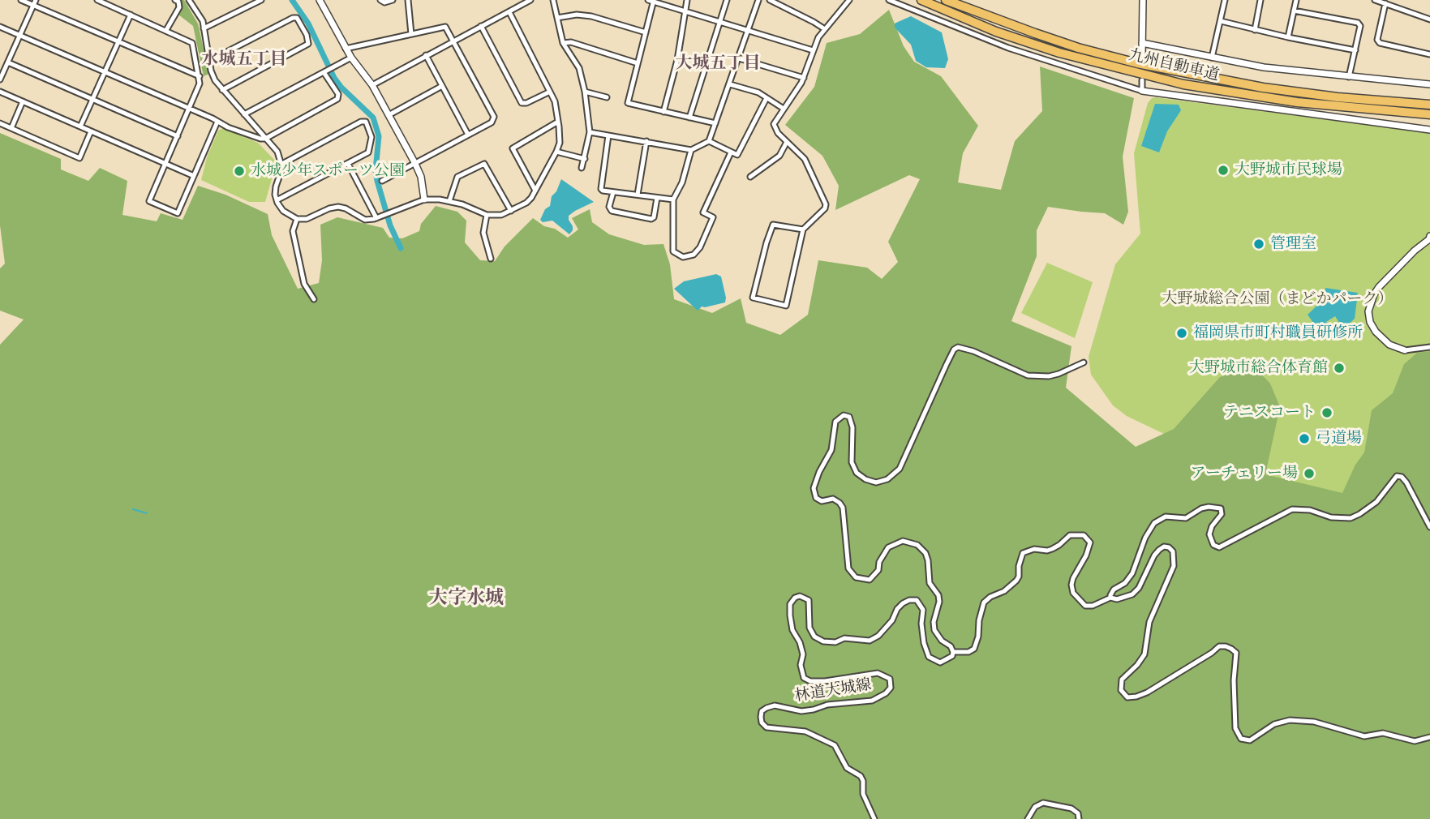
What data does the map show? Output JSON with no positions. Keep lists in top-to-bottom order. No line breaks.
{"streets":{"highway":["九州自動車道"],"street":["林道大城線"]},"districts":["水城五丁目","大城五丁目","大字水城"],"parks":["大野城総合公園（まどかパーク）"],"places":["大野城市民球場","水城少年スポーツ公園","管理室","福岡県市町村職員研修所","大野城市総合体育館","テニスコート","弓道場","アーチェリー場"]}
